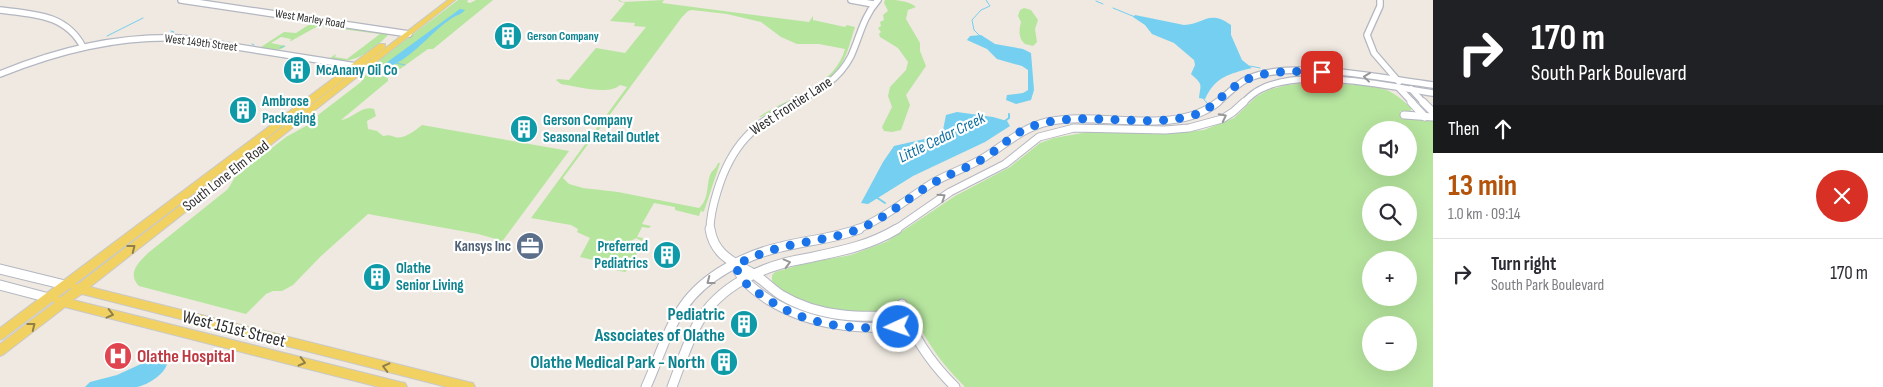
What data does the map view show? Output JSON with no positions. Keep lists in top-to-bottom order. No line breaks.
{"streets":{"main road":["South Lone Elm Road","West 151st Street"],"street":["West Marley Road","West 149th Street","West Frontier Lane"]},"crossings":[["West Marley Road","South Lone Elm Road"],["West 149th Street","South Lone Elm Road"],["South Lone Elm Road","West 151st Street"]],"water":["Little Cedar Creek"],"places":{"building":["Gerson Company","McAnany Oil Co","Ambrose Packaging","Gerson Company Seasonal Retail Outlet","Preferred Pediatrics","Olathe Senior Living","Pediatric Associates of Olathe","Olathe Medical Park - North"],"office":["Kansys Inc"],"hospital":["Olathe Hospital"]},"page":{"turn":["170 m","South Park Boulevard"],"then":"Then","map_buttons":["+","−"],"heading":["13 min","1.0 km · 09:14"],"list":[{"name":"Turn right","note":"South Park Boulevard","value":"170 m"}]}}
